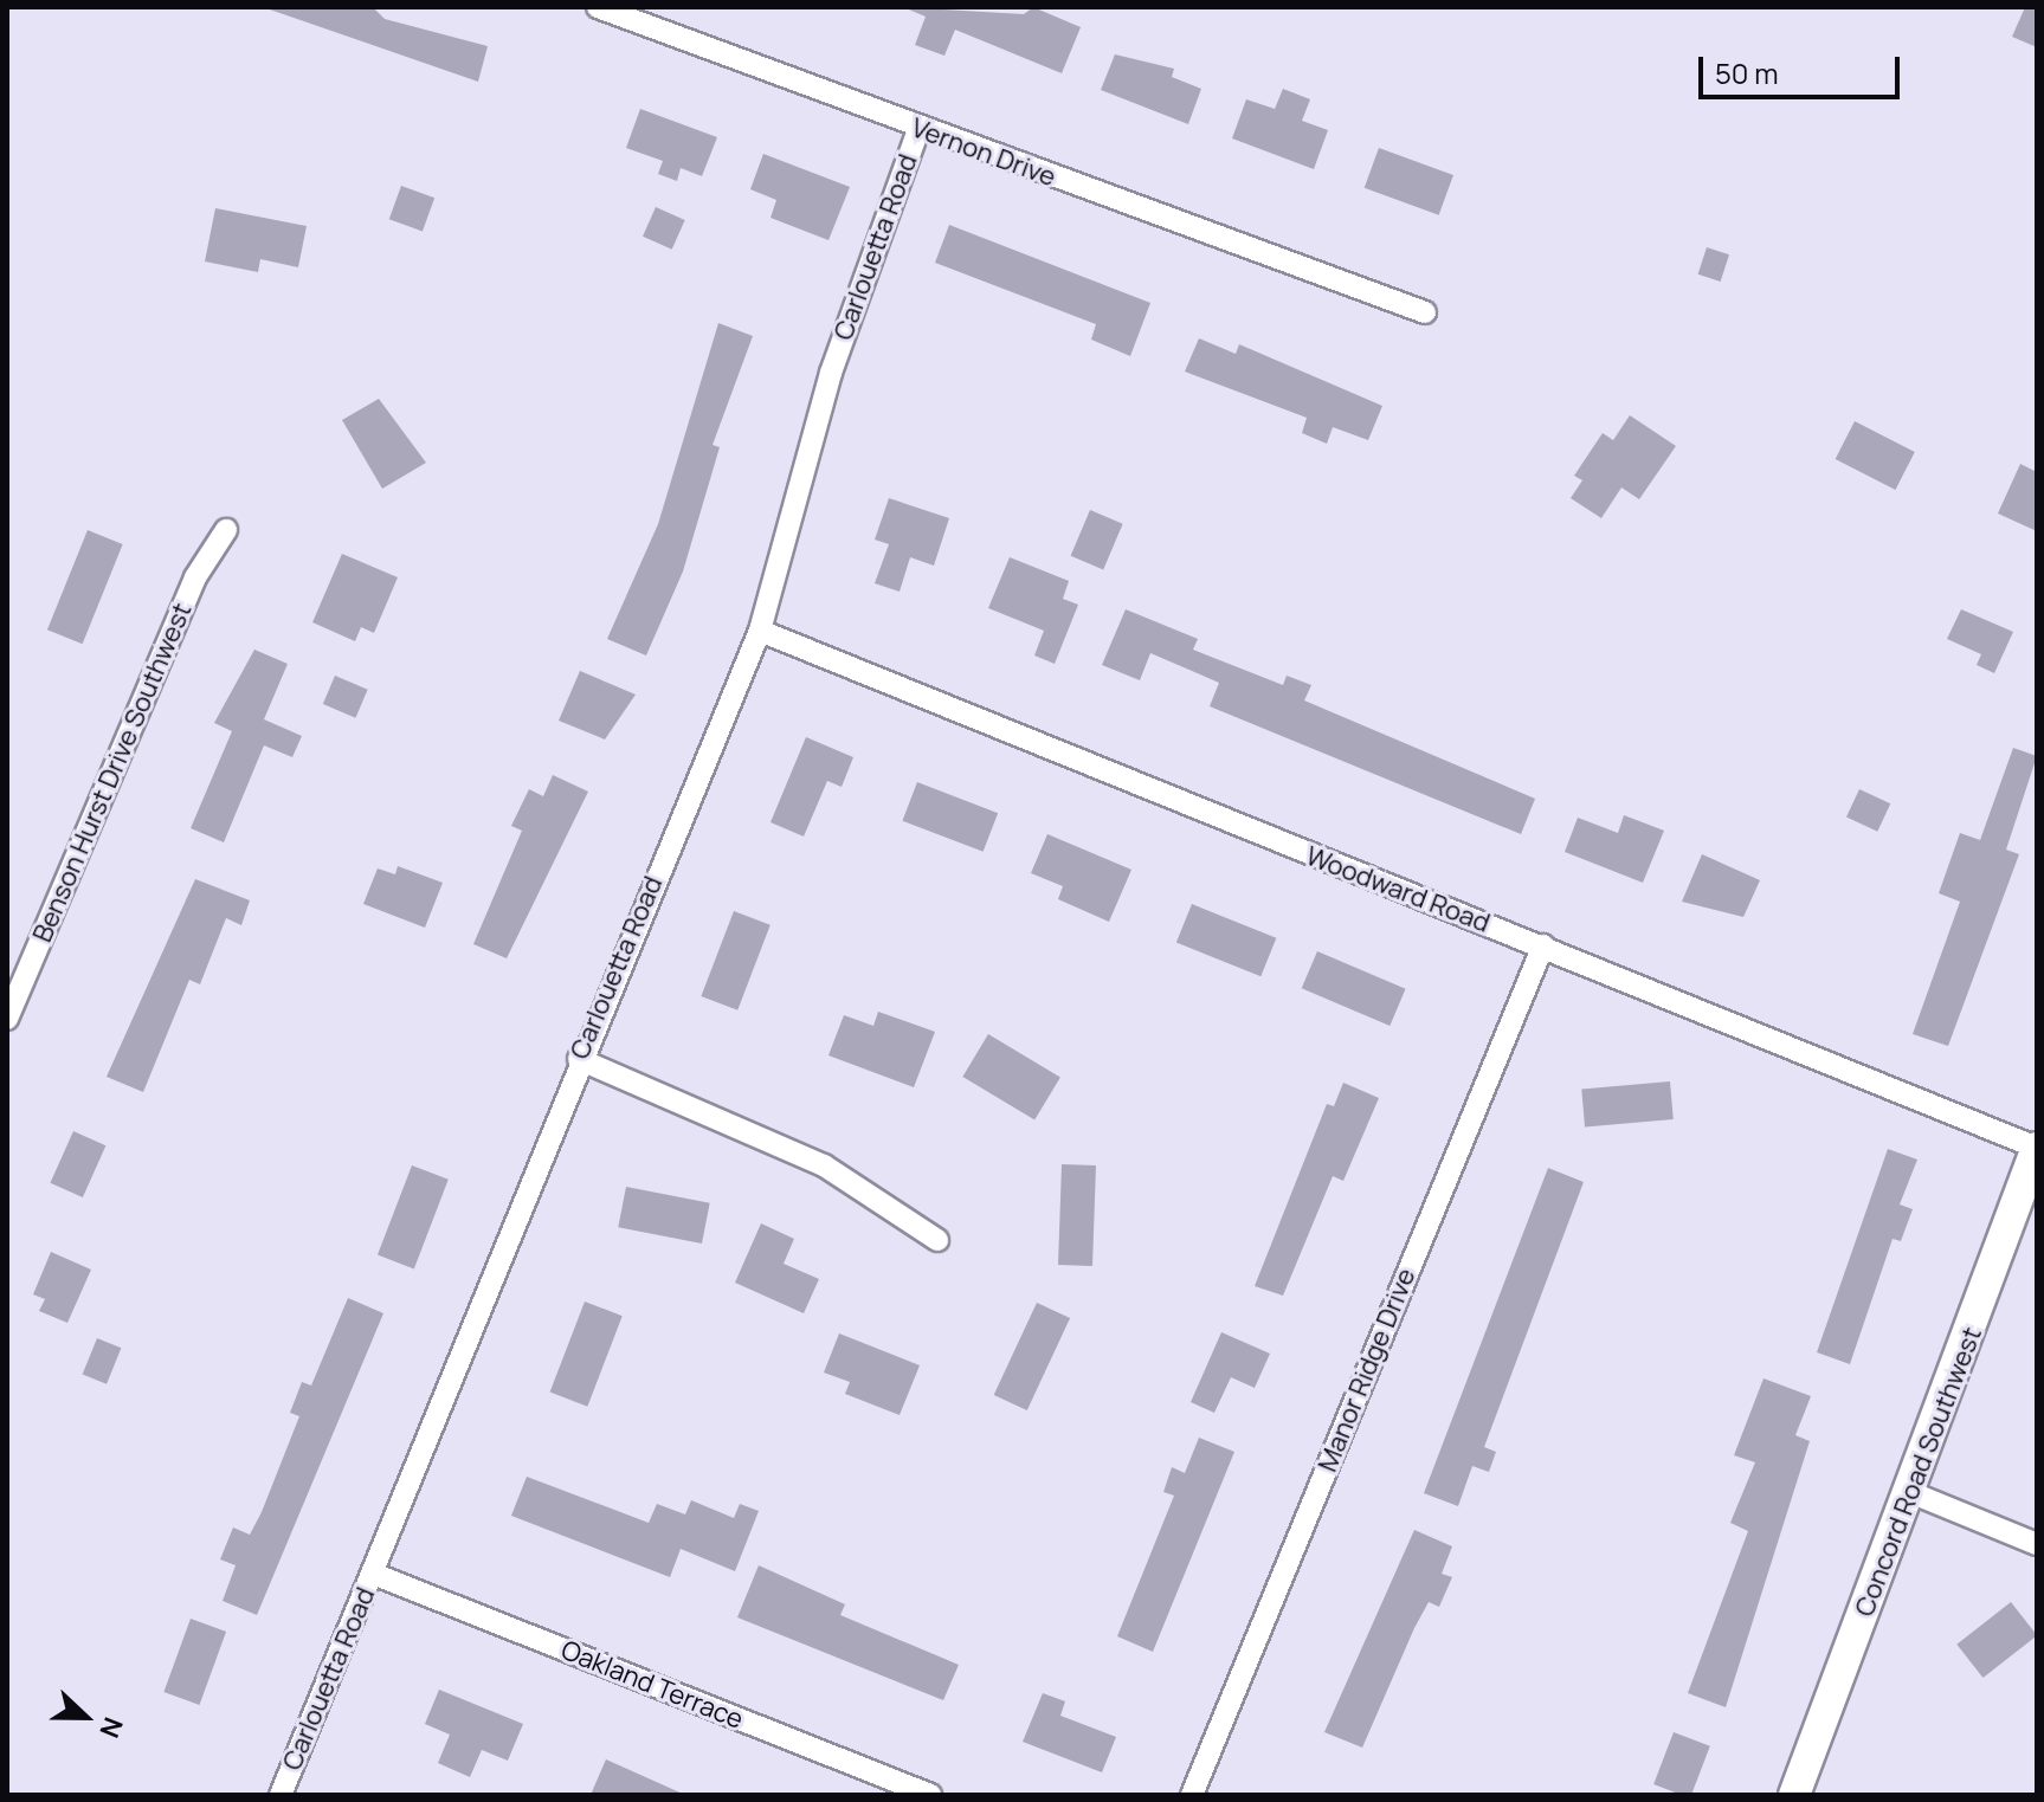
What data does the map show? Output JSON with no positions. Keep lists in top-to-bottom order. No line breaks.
{"streets":{"street":["Vernon Drive","Carlouetta Road","Benson Hurst Drive Southwest","Woodward Road","Manor Ridge Drive","Concord Road Southwest","Oakland Terrace"]},"crossings":[["Vernon Drive","Carlouetta Road"],["Carlouetta Road","Woodward Road"],["Carlouetta Road","Oakland Terrace"],["Woodward Road","Manor Ridge Drive"],["Woodward Road","Concord Road Southwest"]],"scale_bar":"50 m","north":"right"}
